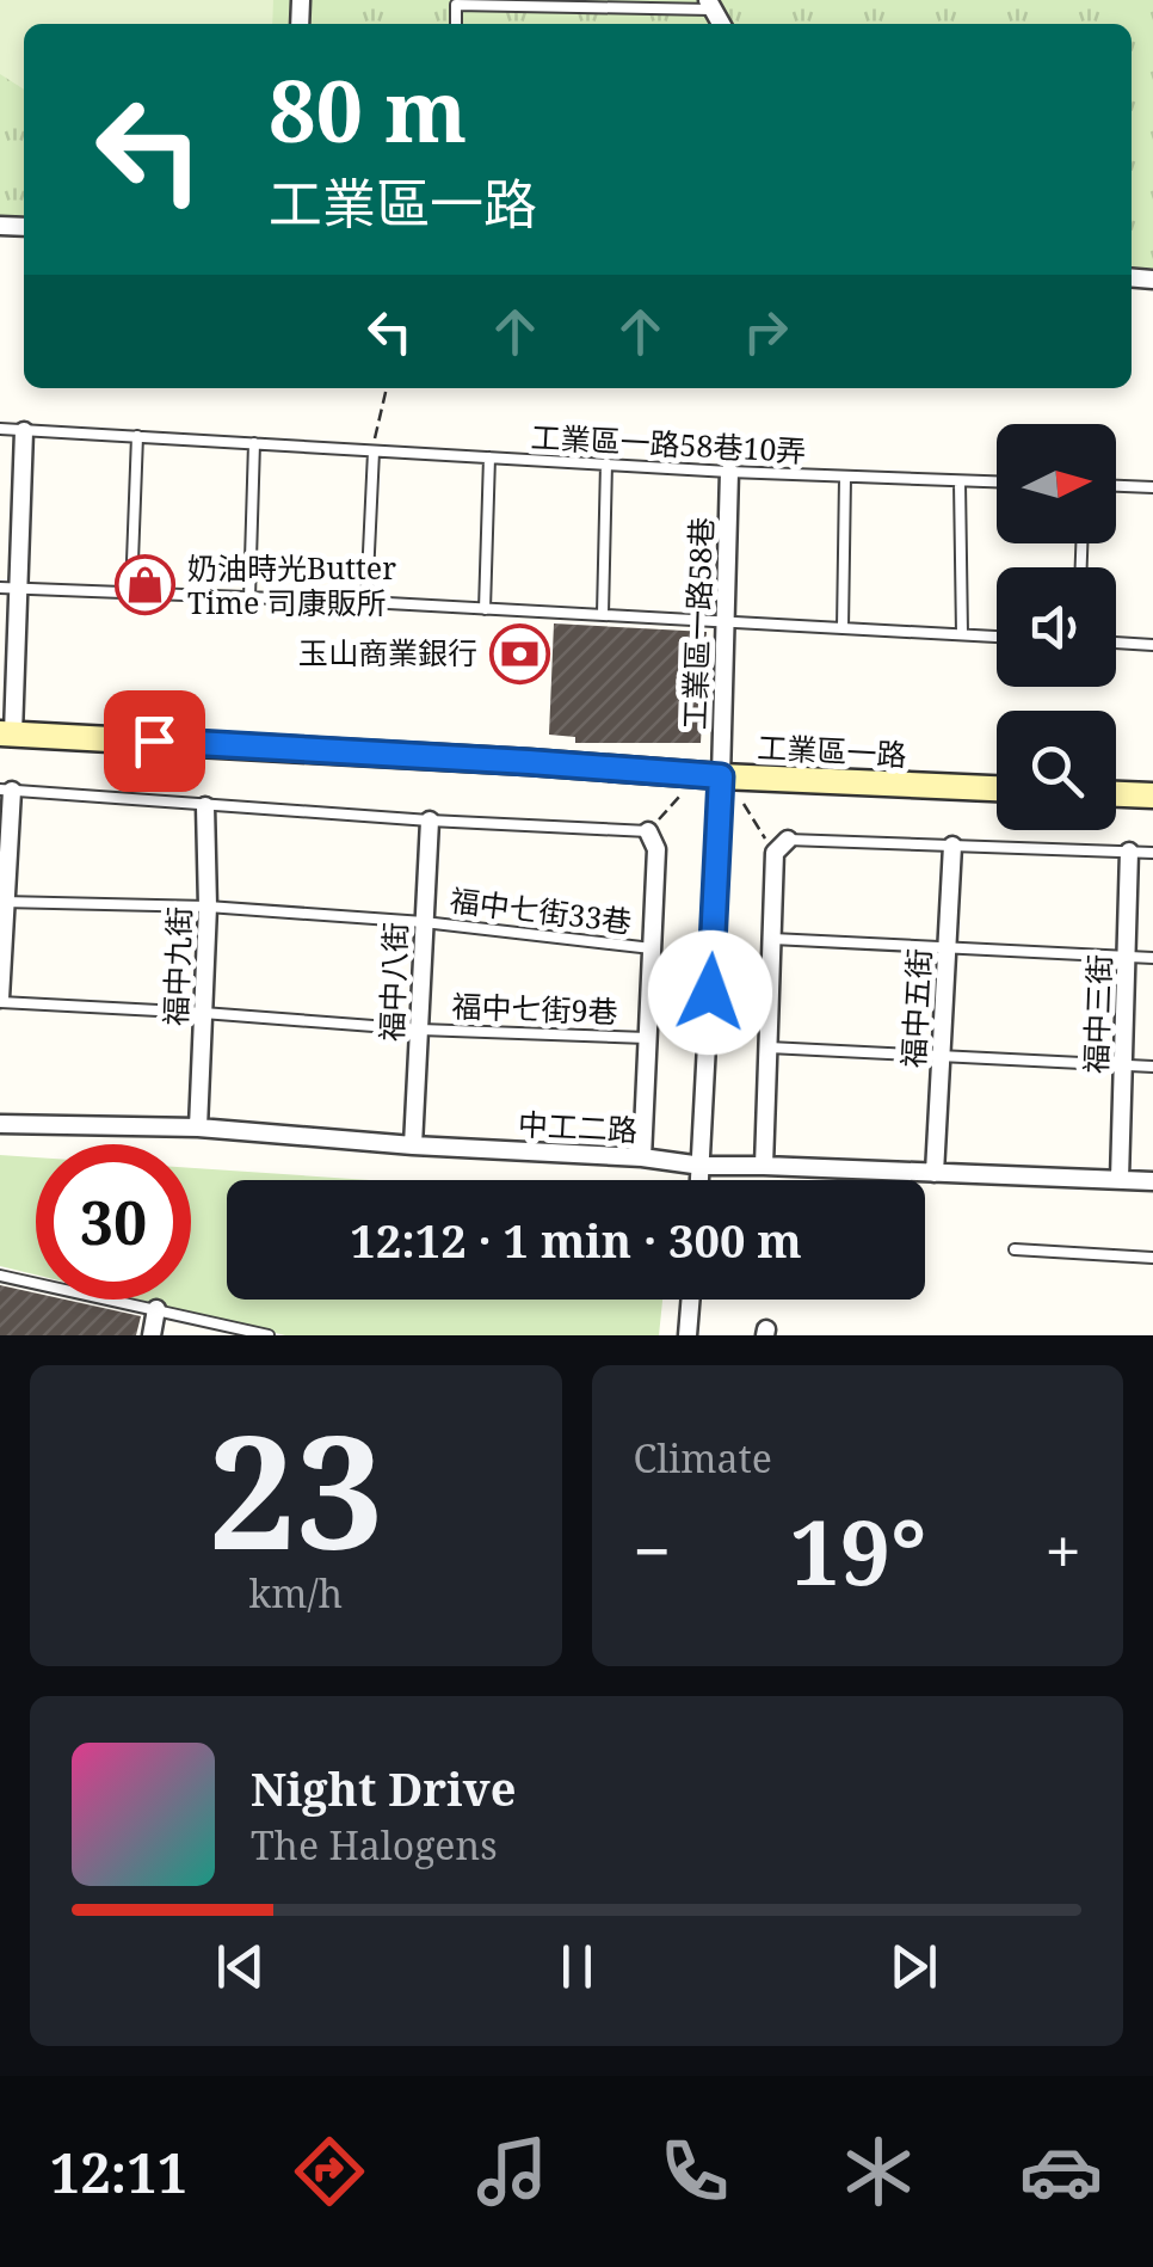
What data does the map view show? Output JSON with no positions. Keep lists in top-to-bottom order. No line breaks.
{"streets":{"street":["工業區一路58巷","工業區一路","福中九街","福中八街","福中五街","福中三街","中工二路"],"lane":["工業區一路58巷10弄","福中七街33巷","福中七街9巷"]},"crossings":[["工業區一路58巷10弄","工業區一路58巷"],["工業區一路58巷","工業區一路"],["工業區一路58巷","中工二路"],["福中七街33巷","福中九街"],["福中七街33巷","福中八街"],["福中九街","福中七街9巷"],["福中九街","中工二路"],["福中八街","福中七街9巷"],["福中八街","中工二路"],["福中五街","中工二路"],["福中三街","中工二路"]],"places":{"shop":["奶油時光Butter Time 司康販所"],"bank":["玉山商業銀行"]},"north":"right","page":{"turn":["80 m","工業區一路"],"limit":"30","trip":"12:12 · 1 min · 300 m","tile":[["23","km/h"],"Climate"],"heat":["−","19°","+"],"song":["Night Drive","The Halogens"],"tabs":"12:11"}}
